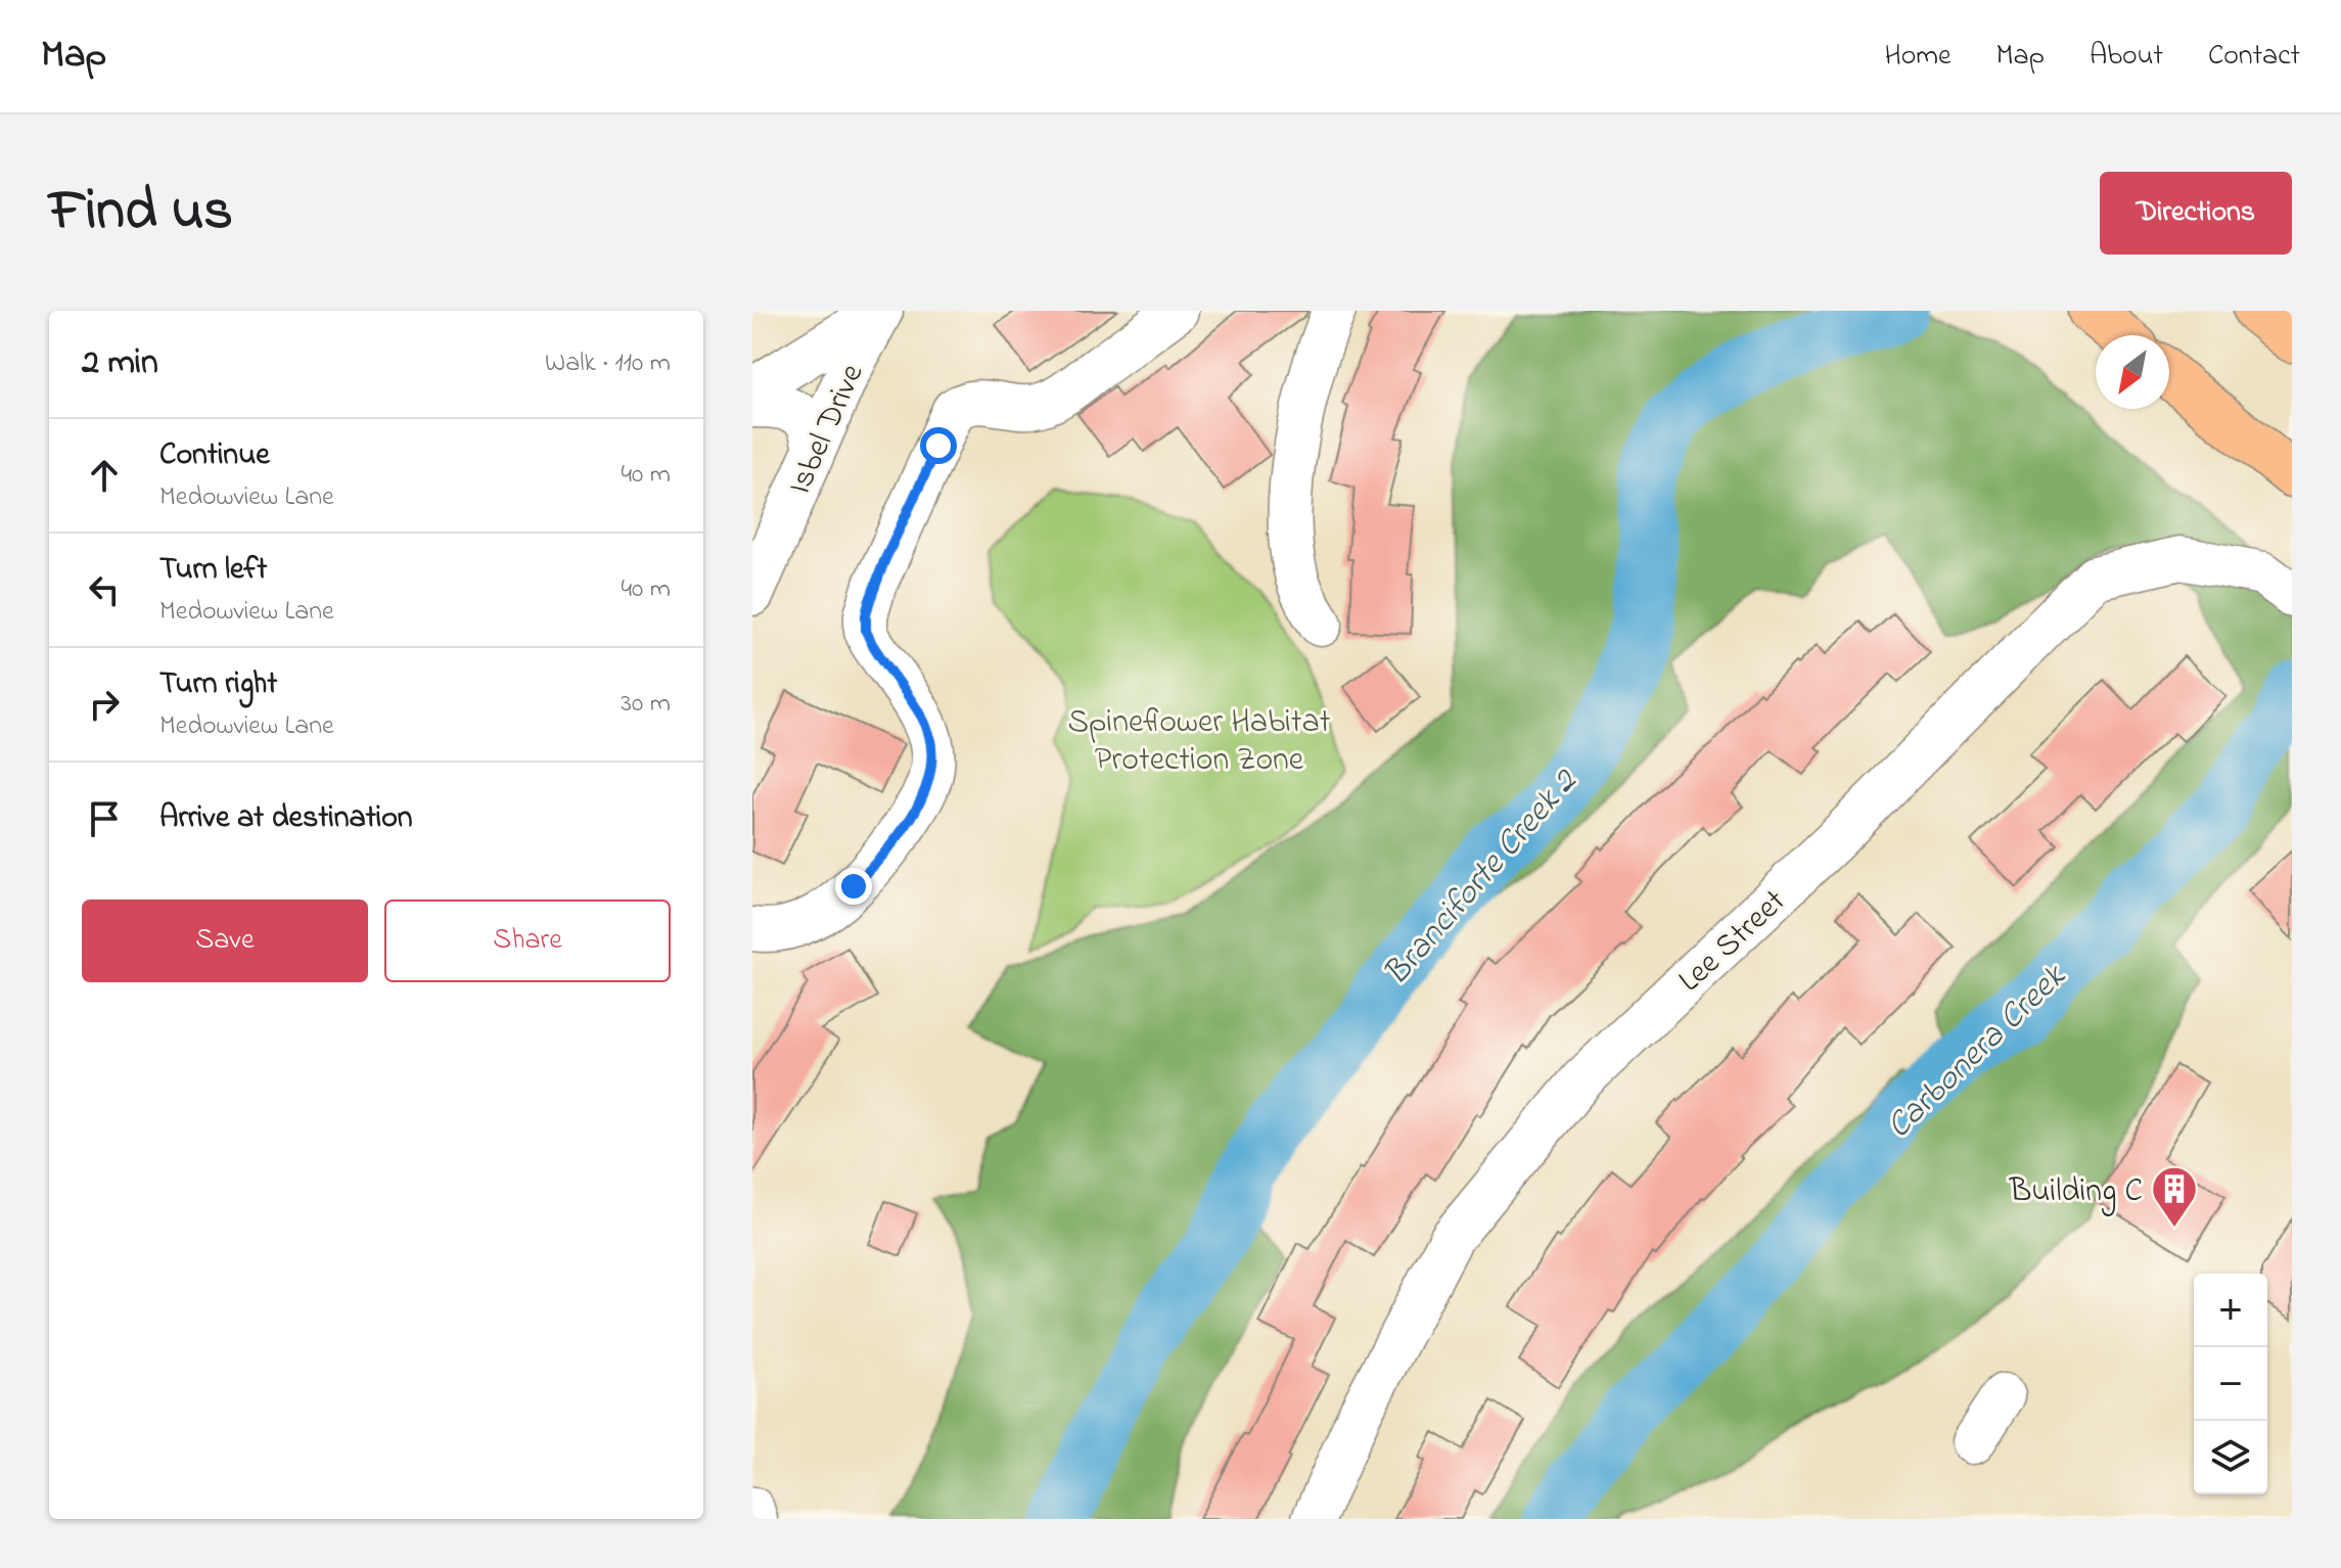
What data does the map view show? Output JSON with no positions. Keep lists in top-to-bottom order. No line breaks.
{"streets":{"street":["Isbel Drive","Lee Street"]},"water":["Branciforte Creek 2","Carbonera Creek"],"parks":["Spineflower Habitat Protection Zone"],"places":{"building":["Building C"]},"north":"bottom left","page":{"header":"Map","nav":["Home","Map","About","Contact"],"title":"Find us","buttons":["Directions",["Save","Share"]],"heading":["2 min","Walk · 110 m"],"list":[["Continue","Medowview Lane","40 m"],["Turn left","Medowview Lane","40 m"],["Turn right","Medowview Lane","30 m"],"Arrive at destination"],"map_buttons":["+","−"]}}
